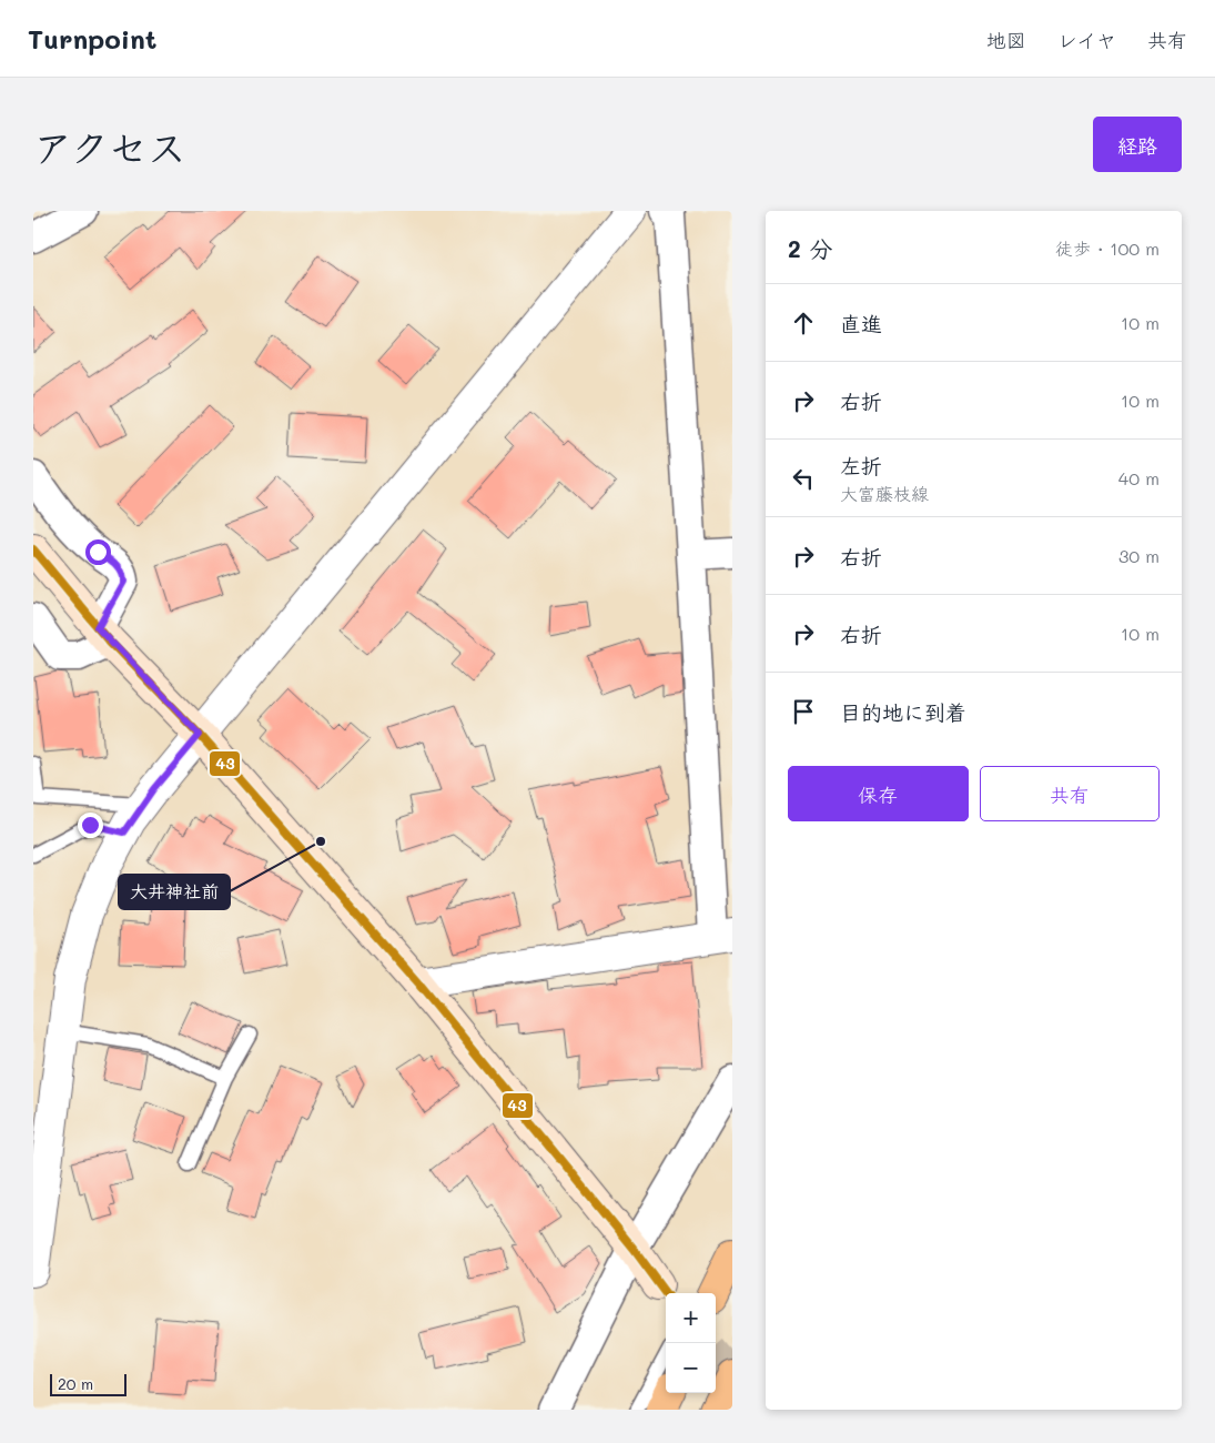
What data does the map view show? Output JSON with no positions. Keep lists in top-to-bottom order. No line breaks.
{"places":["大井神社前"],"lines":["transit line 43"],"scale_bar":"20 m","page":{"header":"Turnpoint","nav":["地図","レイヤ","共有"],"title":"アクセス","buttons":["経路",["保存","共有"]],"heading":["2 分","徒歩 · 100 m"],"list":[["直進","10 m"],["右折","10 m"],["左折","大富藤枝線","40 m"],["右折","30 m"],["右折","10 m"],"目的地に到着"],"map_buttons":["+","−"],"scale":"20 m"}}
